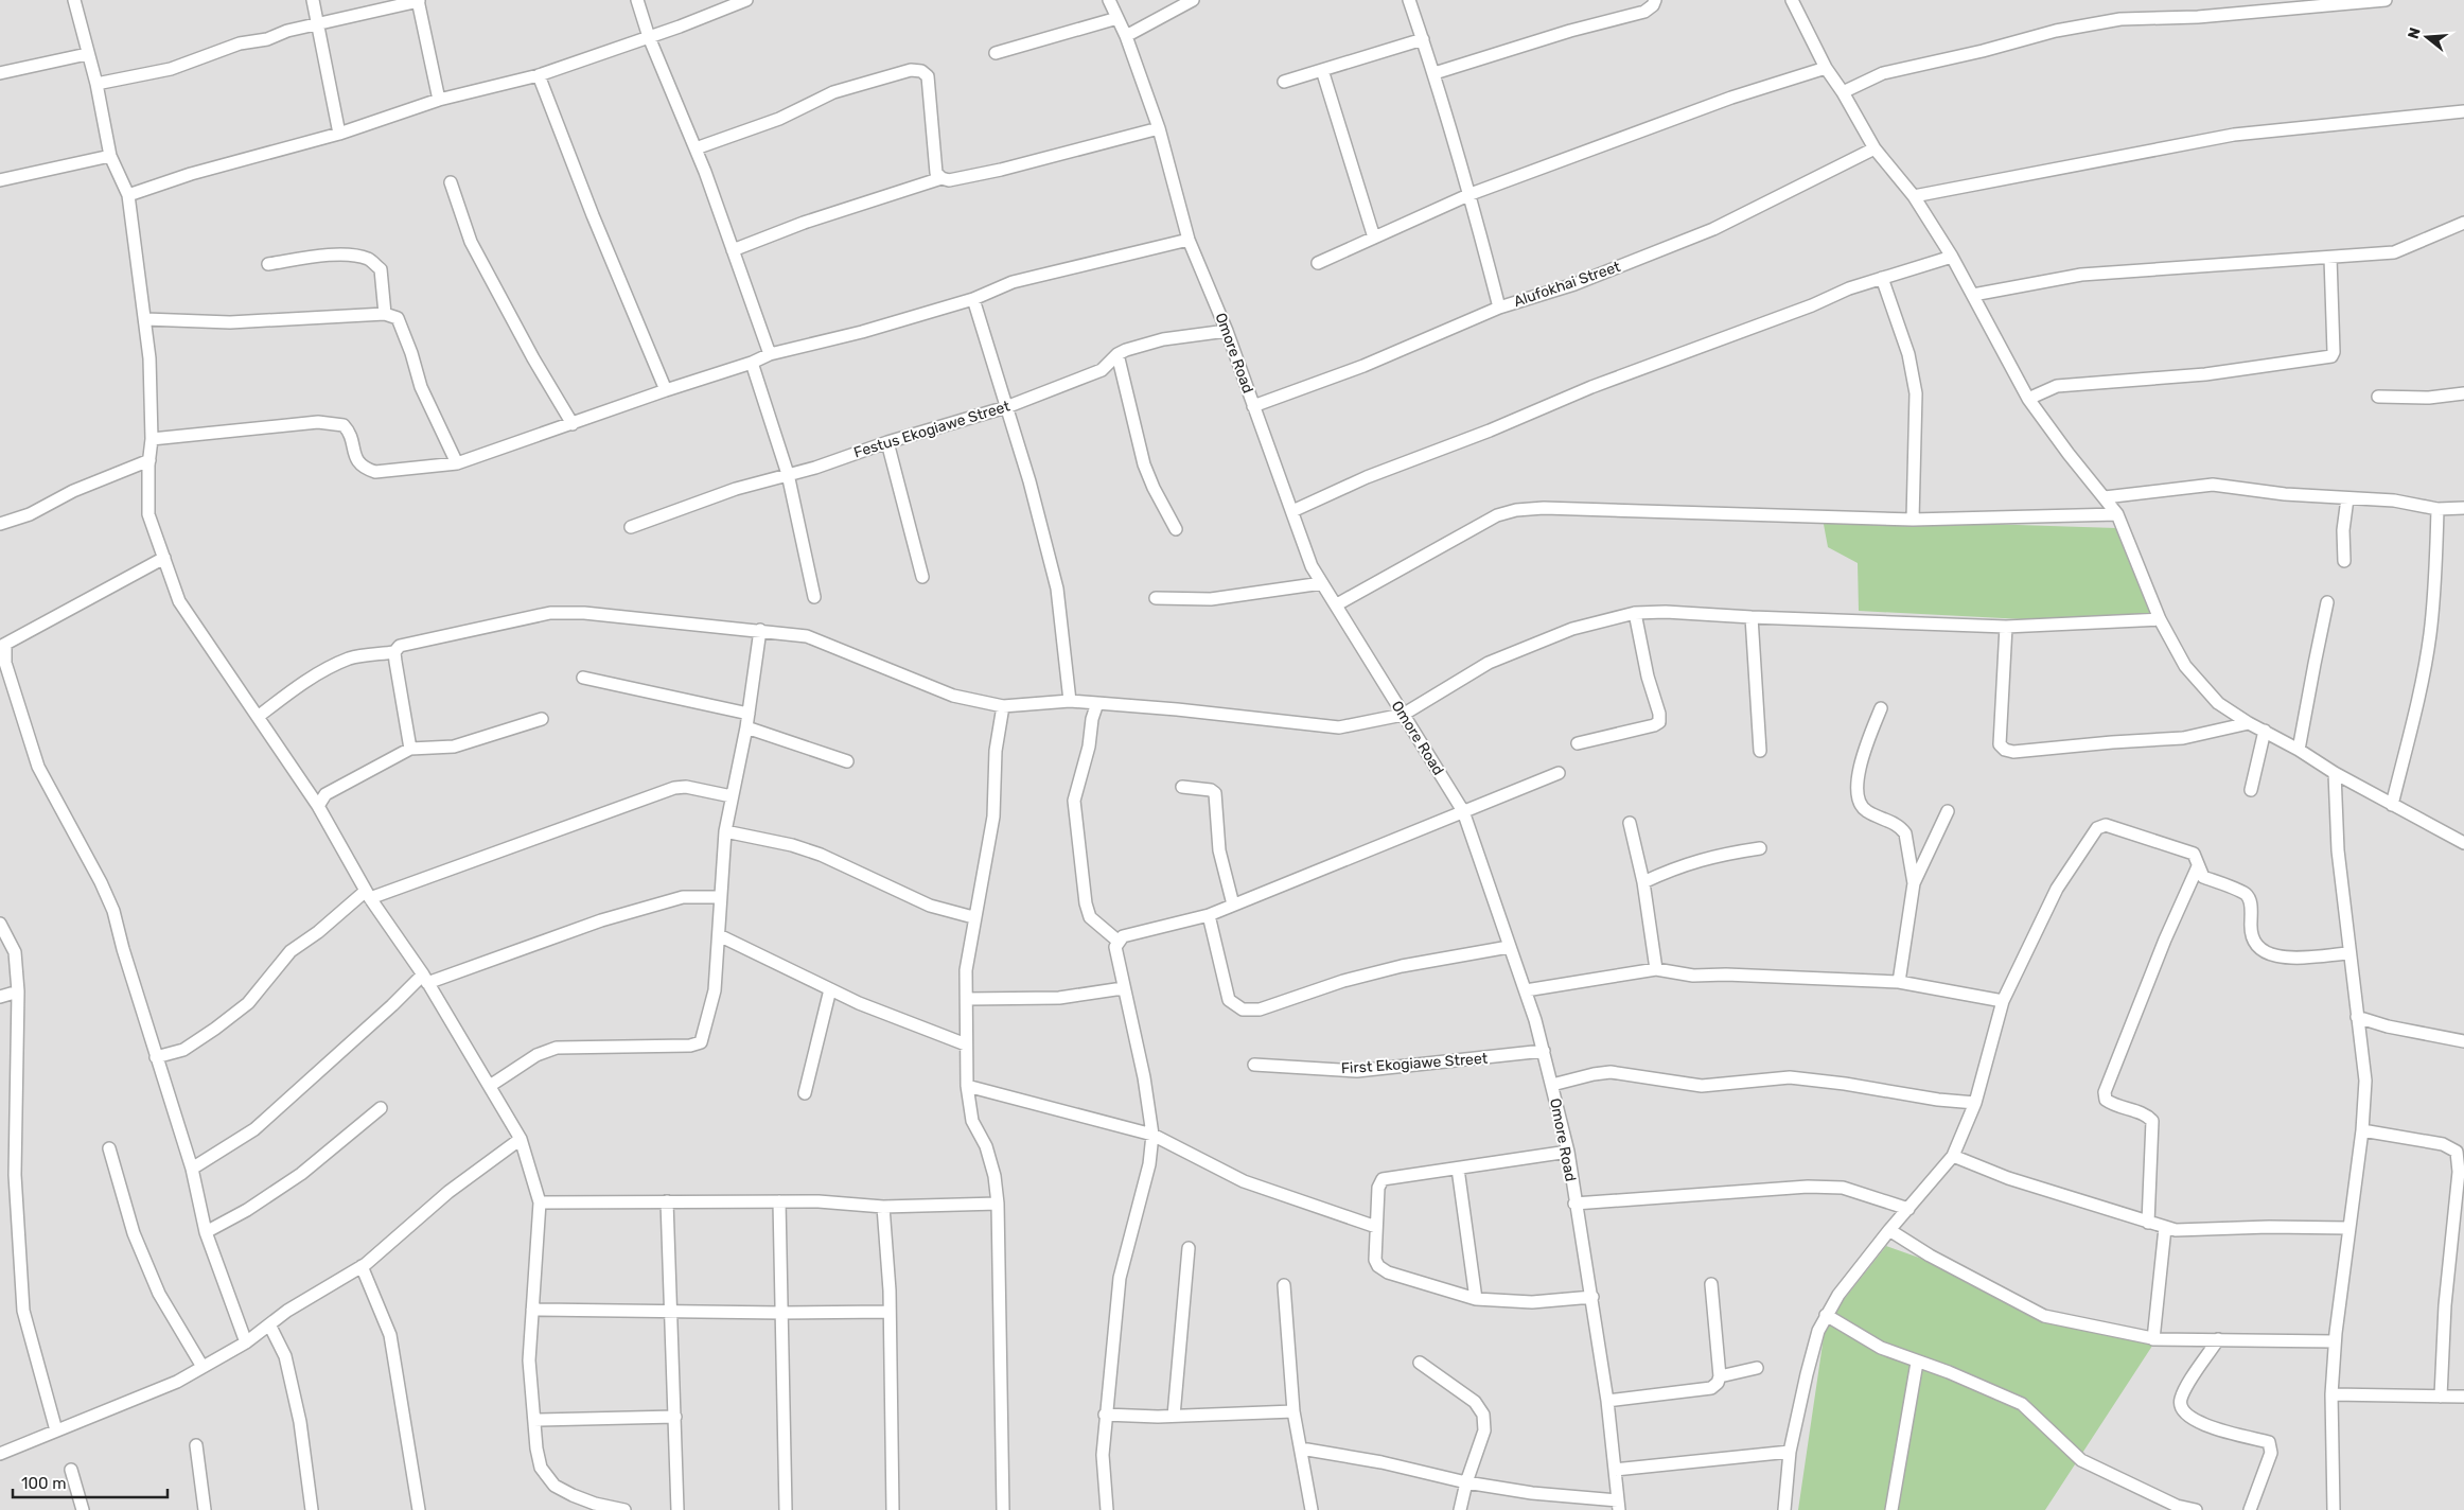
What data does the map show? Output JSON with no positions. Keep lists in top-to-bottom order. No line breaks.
{"streets":{"street":["Alufokhai Street","Omore Road","Festus Ekogiawe Street","First Ekogiawe Street"]},"crossings":[["Alufokhai Street","Omore Road"],["Omore Road","Festus Ekogiawe Street"],["Omore Road","First Ekogiawe Street"]],"scale_bar":"100 m","north":"left"}
